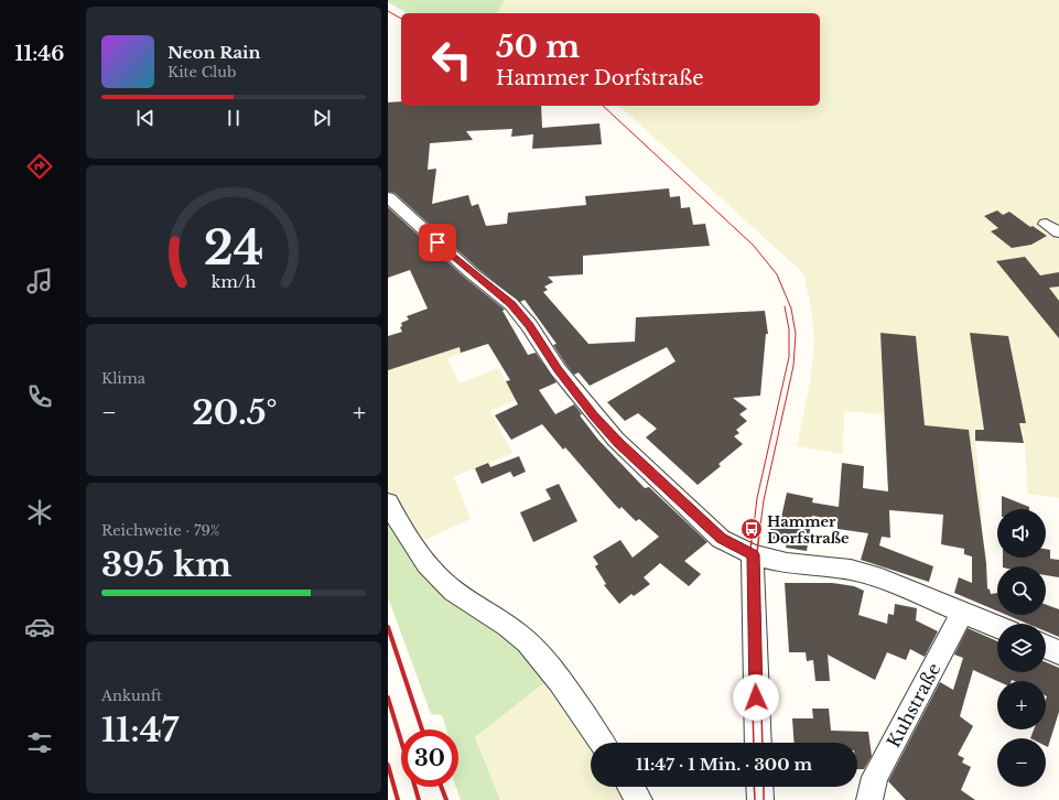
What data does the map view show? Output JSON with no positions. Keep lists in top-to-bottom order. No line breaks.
{"streets":{"street":["Kuhstraße"]},"places":{"bus stop":["Hammer Dorfstraße"]},"page":{"tabs":"11:46","turn":["50 m","Hammer Dorfstraße"],"song":["Neon Rain","Kite Club"],"tile":["Klima",["Reichweite · 79%","395 km"],["Ankunft","11:47"]],"heat":["−","20.5°","+"],"map_buttons":["+","−"],"limit":"30","trip":"11:47 · 1 Min. · 300 m","gauge":["24","km/h"]}}
